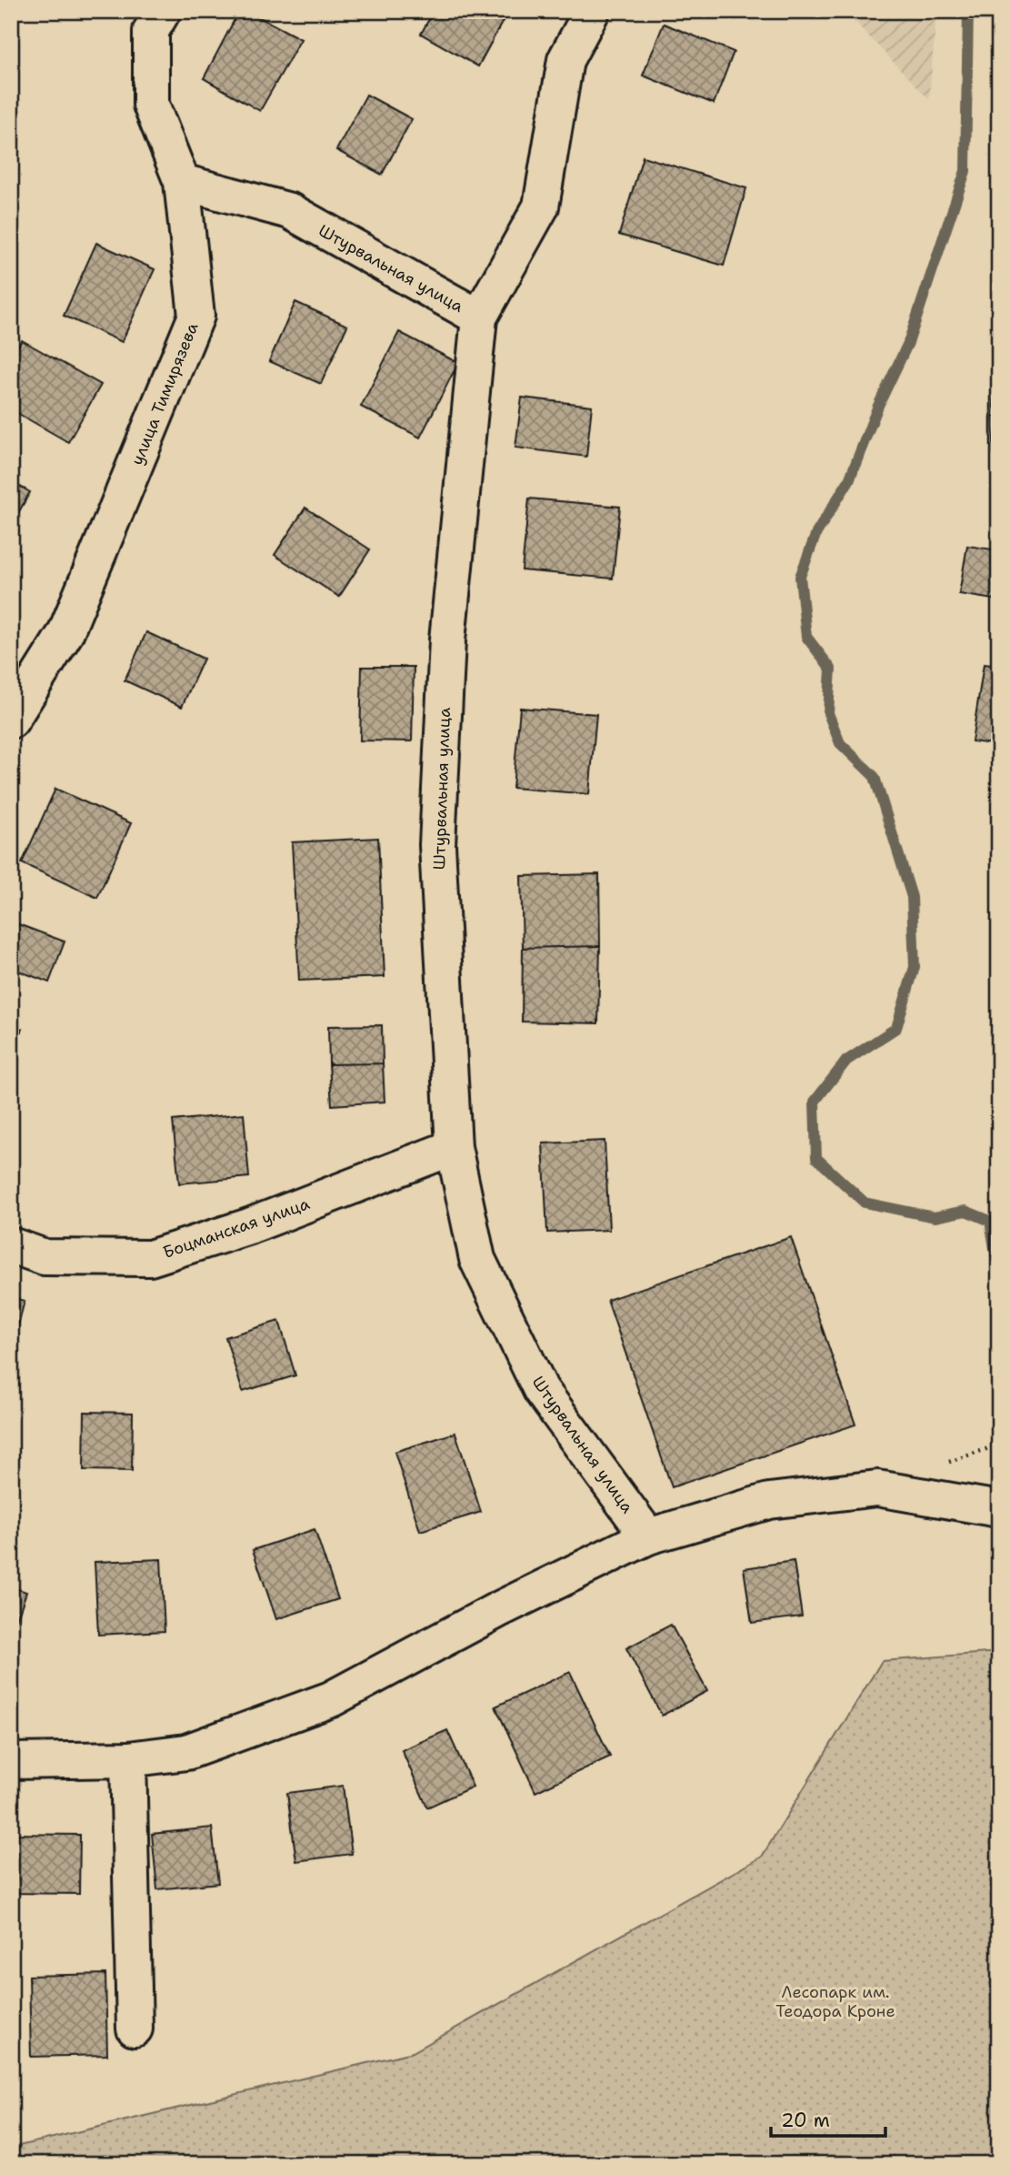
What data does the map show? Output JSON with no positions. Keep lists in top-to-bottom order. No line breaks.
{"streets":{"street":["Штурвальная улица","улица Тимирязева","Боцманская улица"]},"crossings":[["Штурвальная улица","улица Тимирязева"],["Штурвальная улица","Боцманская улица"]],"parks":["Лесопарк им. Теодора Кроне"],"scale_bar":"20 m"}
